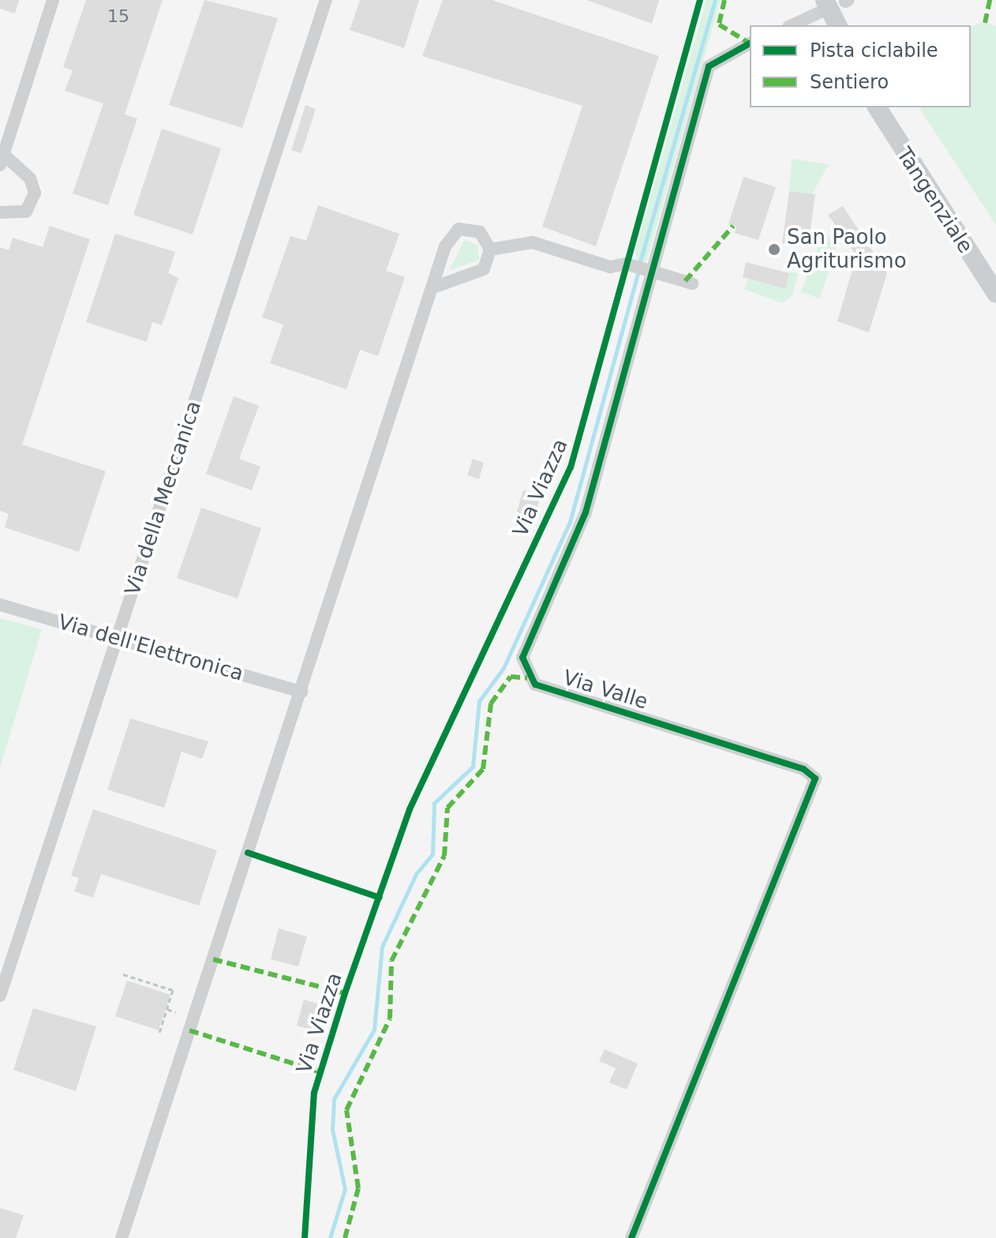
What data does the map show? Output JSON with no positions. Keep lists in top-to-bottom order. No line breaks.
{"streets":{"main road":["Tangenziale"],"street":["Via della Meccanica","Via dell'Elettronica","Via Valle"],"cycle path":["Via Viazza"]},"crossings":[["Via della Meccanica","Via dell'Elettronica"]],"places":["San Paolo Agriturismo"],"house_numbers":["15"],"legend":["Pista ciclabile","Sentiero"]}
